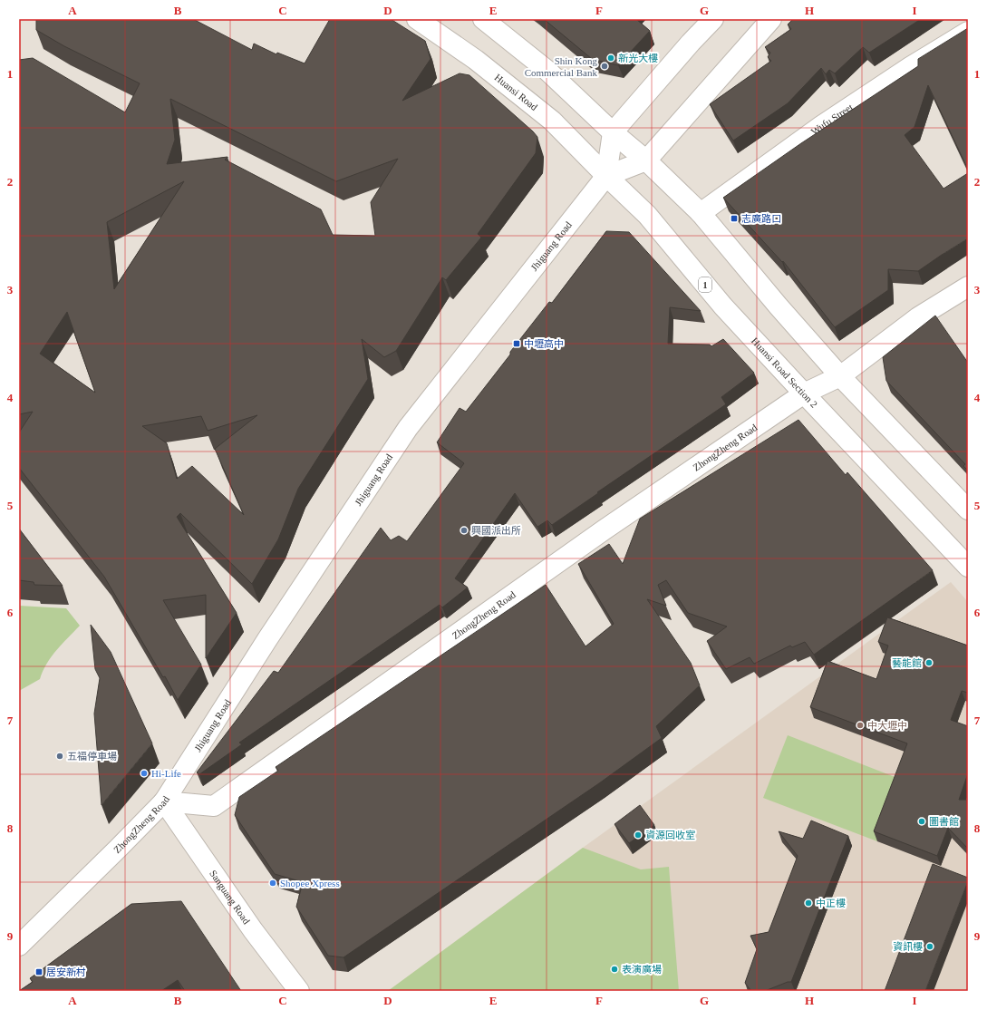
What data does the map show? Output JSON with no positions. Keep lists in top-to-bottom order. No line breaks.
{"streets":{"street":["Huansi Road","Wufu Street","Jhiguang Road","1","Huansi Road Section 2","ZhongZheng Road","Sanguang Road"]},"crossings":[["Huansi Road","Jhiguang Road"],["Huansi Road","Huansi Road Section 2"],["Jhiguang Road","Huansi Road Section 2"],["Jhiguang Road","ZhongZheng Road"],["Jhiguang Road","Sanguang Road"],["Huansi Road Section 2","ZhongZheng Road"],["ZhongZheng Road","Sanguang Road"]],"places":{"other":["新光大樓","Shin Kong Commercial Bank","興國派出所","藝能館","中大壢中","五福停車場","Hi-Life","圖書館","資源回收室","Shopee Xpress","中正樓","資訊樓","表演廣場"],"transit":["志廣路口","中壢高中","居安新村"]},"grid":{"columns":["A","B","C","D","E","F","G","H","I"],"rows":["1","2","3","4","5","6","7","8","9"]}}
